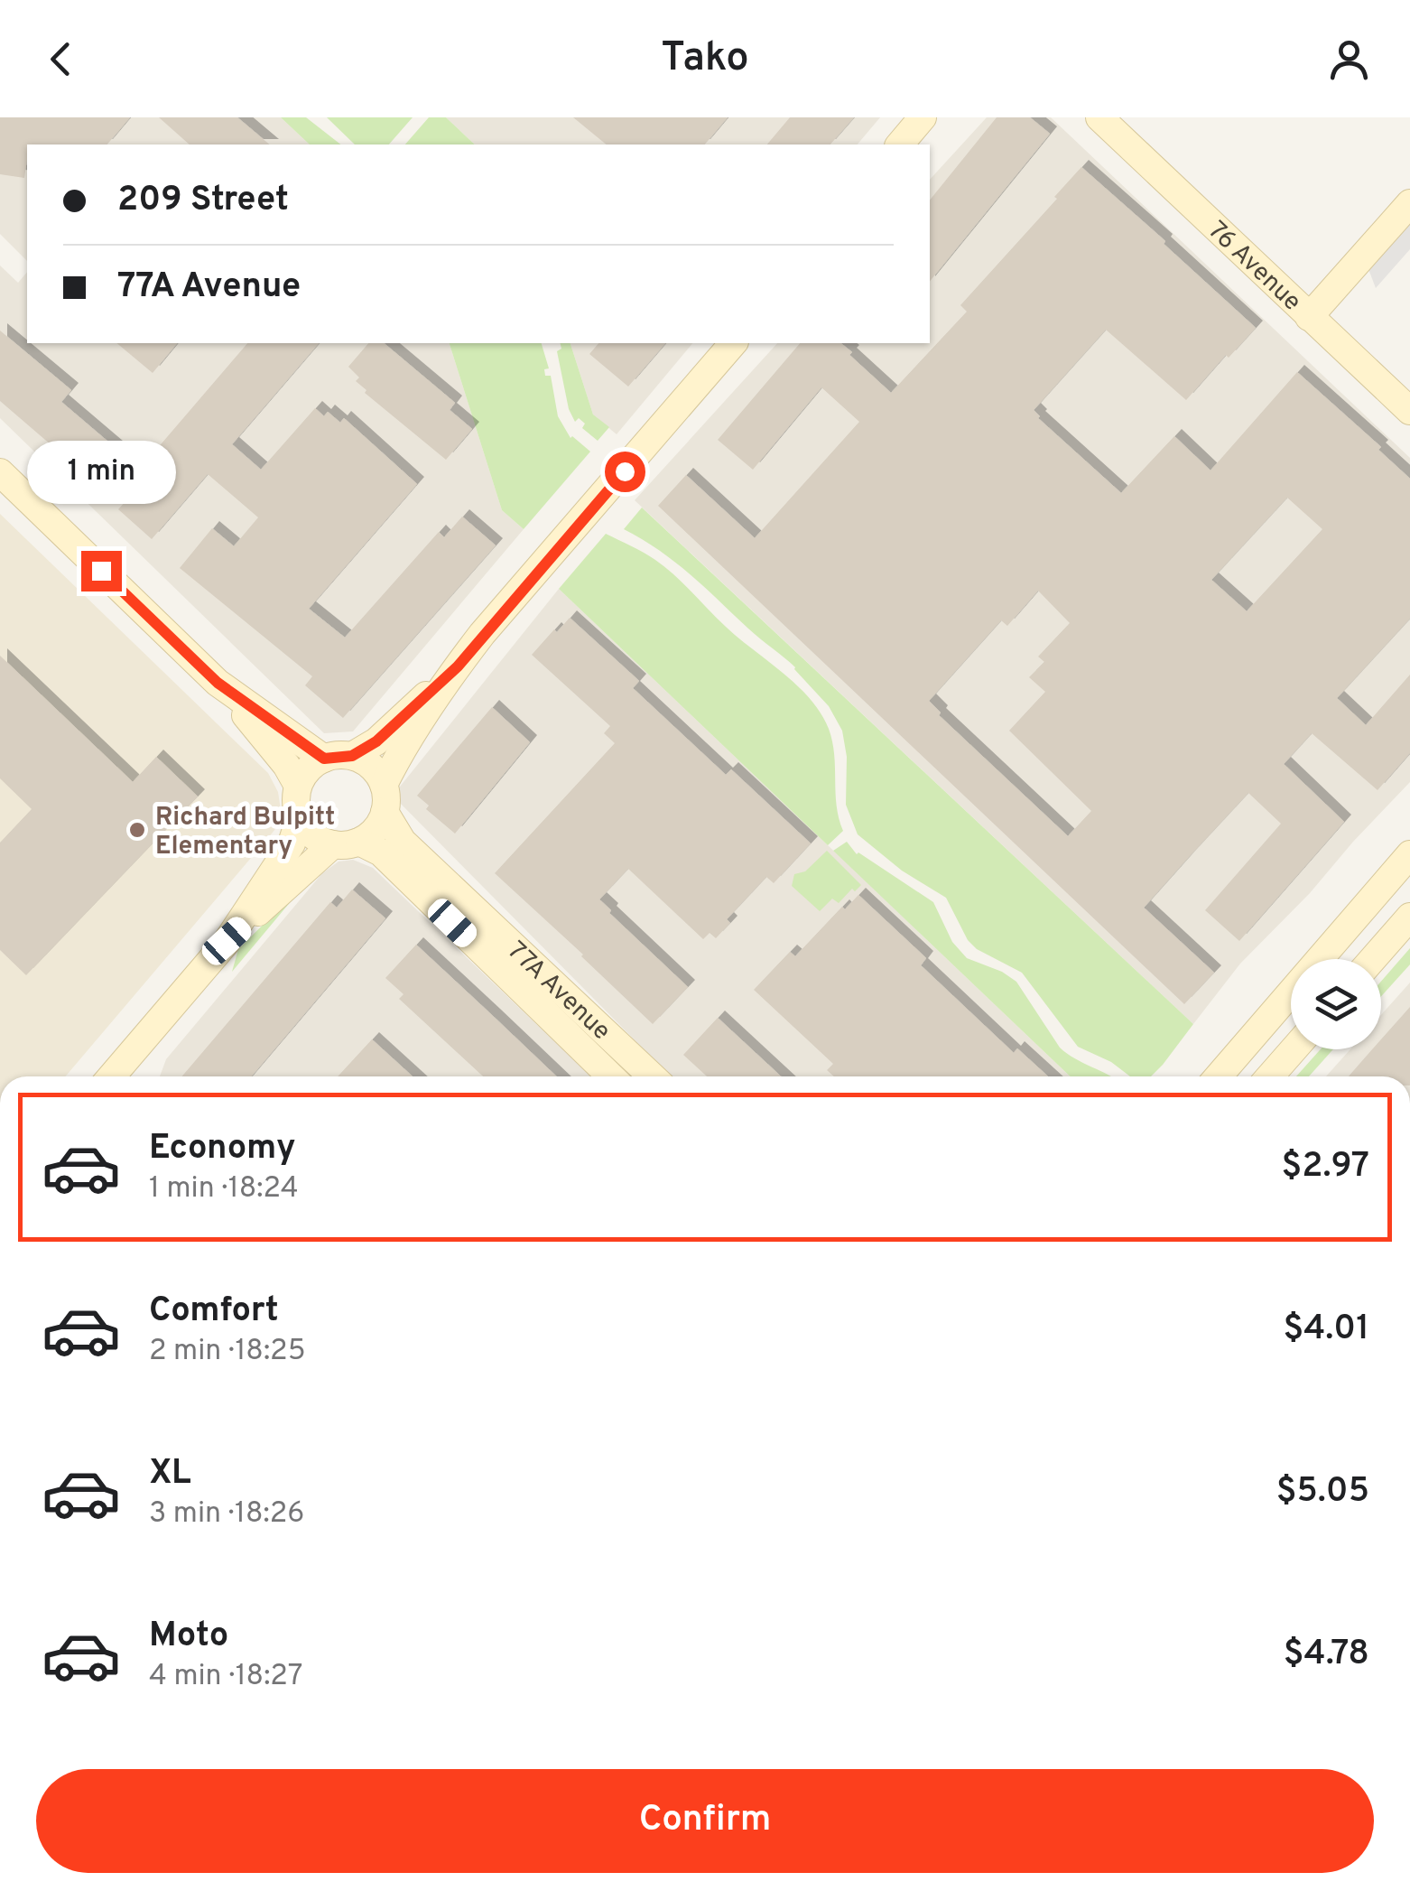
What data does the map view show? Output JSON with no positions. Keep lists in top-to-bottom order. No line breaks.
{"streets":{"street":["76 Avenue","77A Avenue"]},"places":["Richard Bulpitt Elementary"],"page":{"header":"Tako","banner":["209 Street","77A Avenue"],"bubble":"1 min","list":[{"name":"Economy","note":"1 min · 18:24","value":"$2.97"},{"name":"Comfort","note":"2 min · 18:25","value":"$4.01"},{"name":"XL","note":"3 min · 18:26","value":"$5.05"},{"name":"Moto","note":"4 min · 18:27","value":"$4.78"}],"buttons":"Confirm"}}
